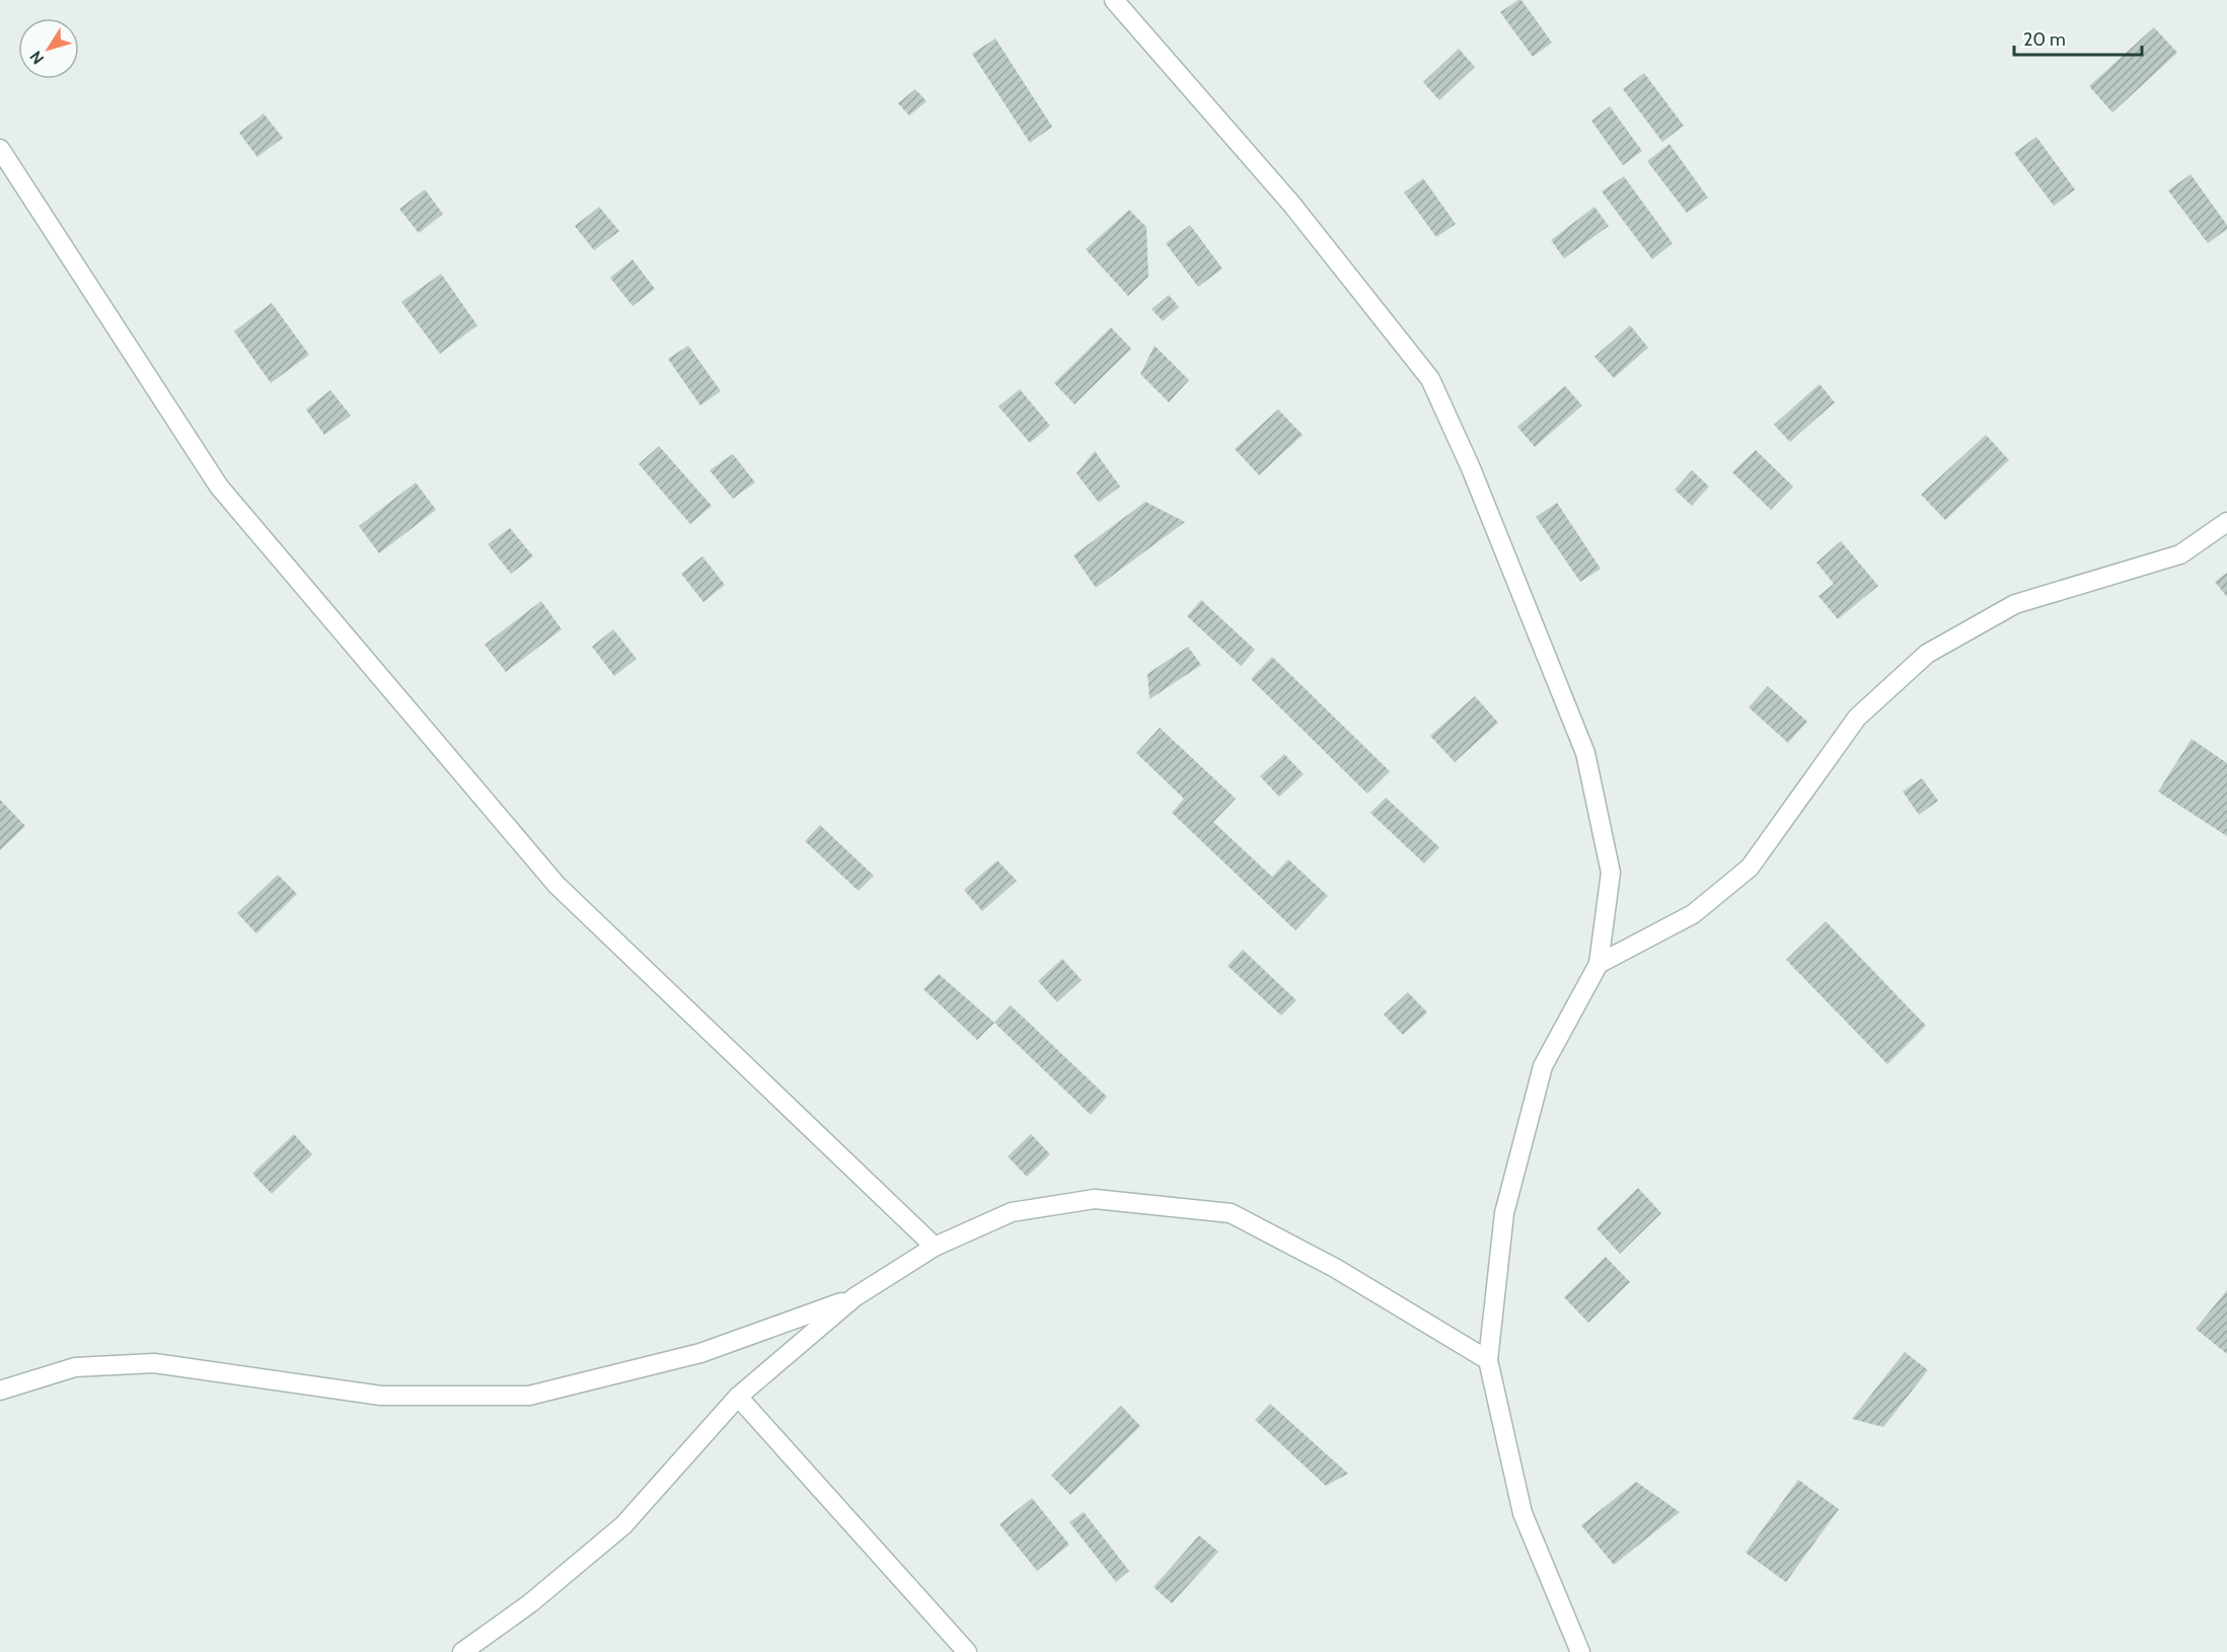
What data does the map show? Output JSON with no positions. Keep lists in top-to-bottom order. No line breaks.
{"scale_bar":"20 m","north":"bottom left"}
